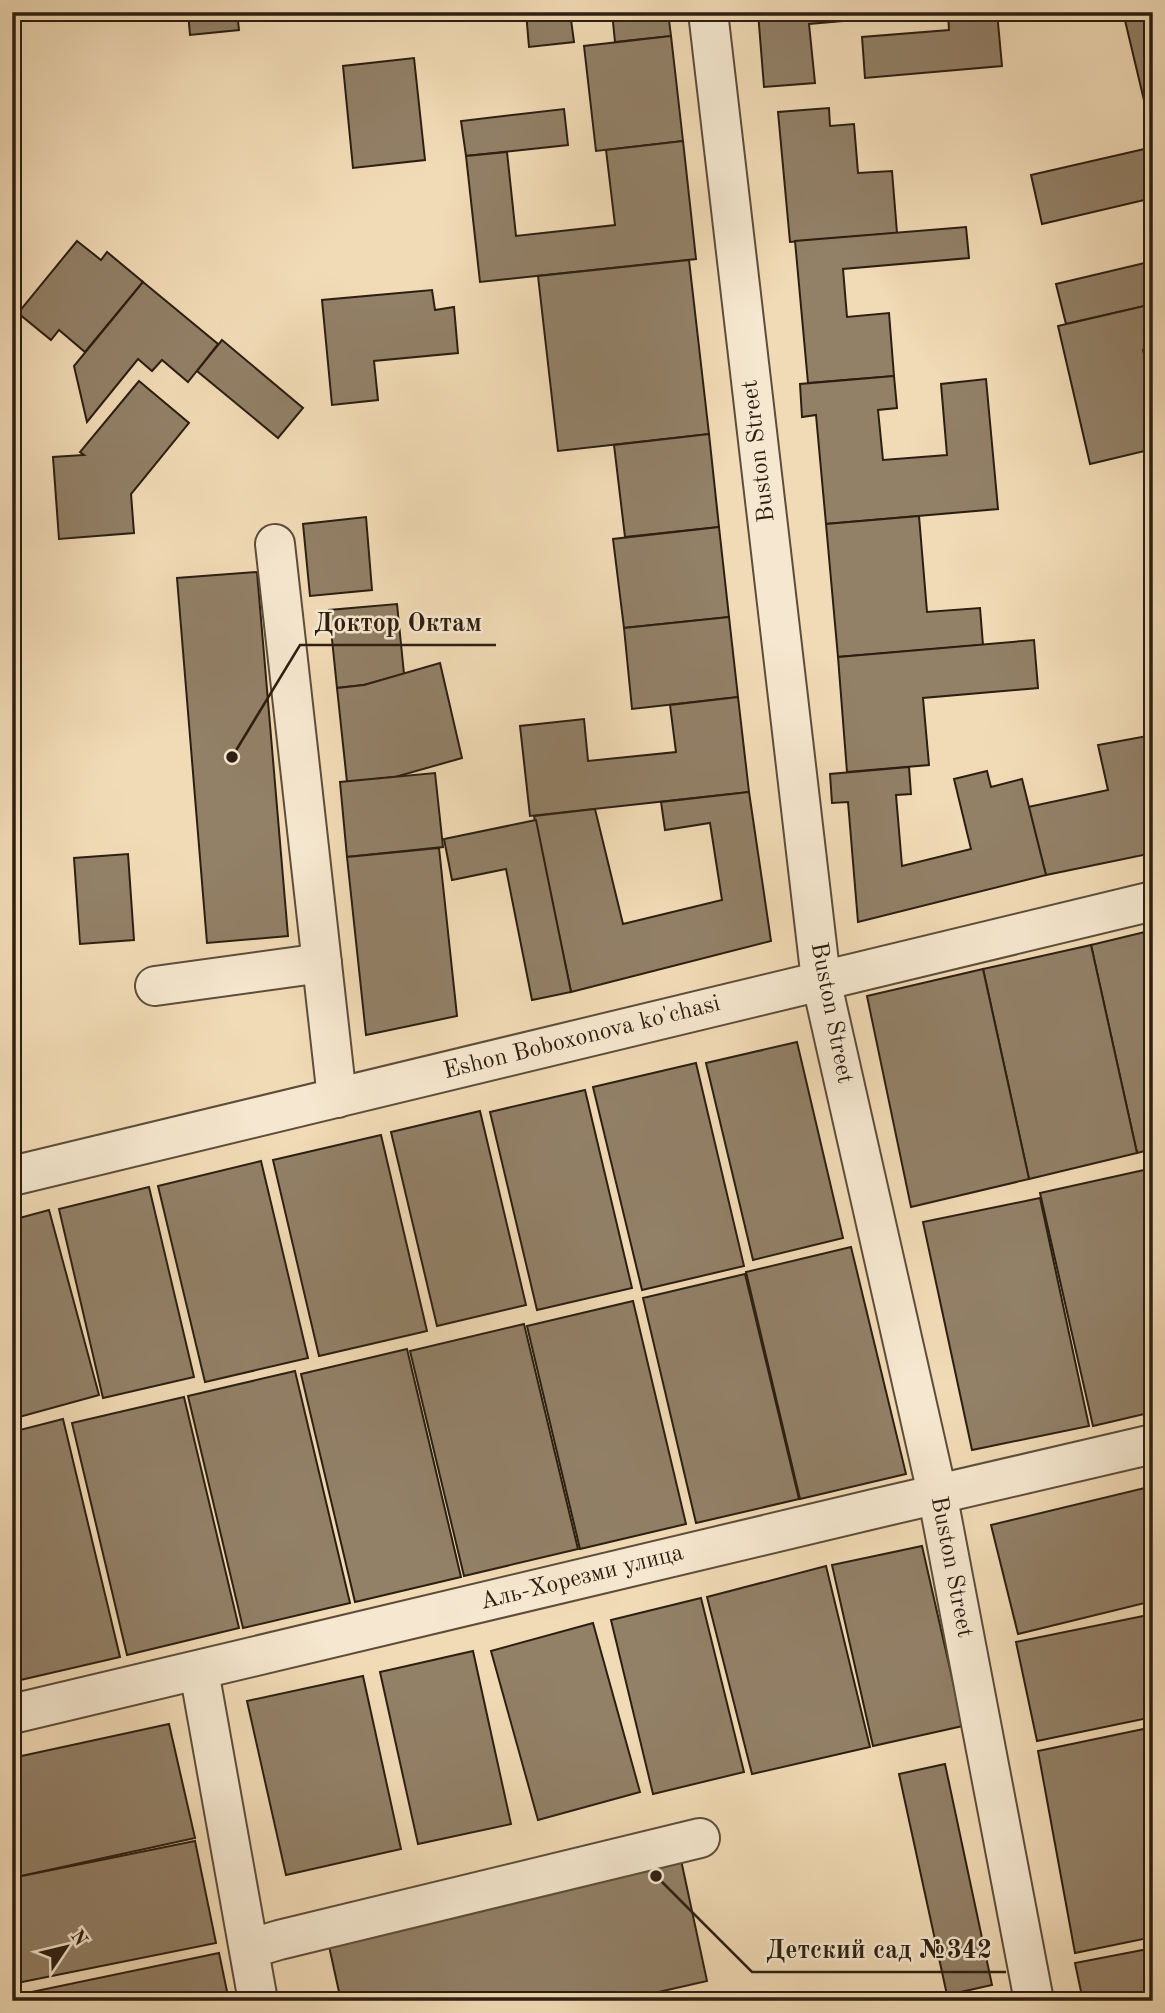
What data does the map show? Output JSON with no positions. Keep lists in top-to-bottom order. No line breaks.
{"streets":{"street":["Buston Street","Eshon Boboxonova ko'chasi","Аль-Хорезми улица"]},"crossings":[["Buston Street","Eshon Boboxonova ko'chasi"],["Buston Street","Аль-Хорезми улица"]],"places":["Доктор Октам","Детский сад №342"],"north":"top right"}
